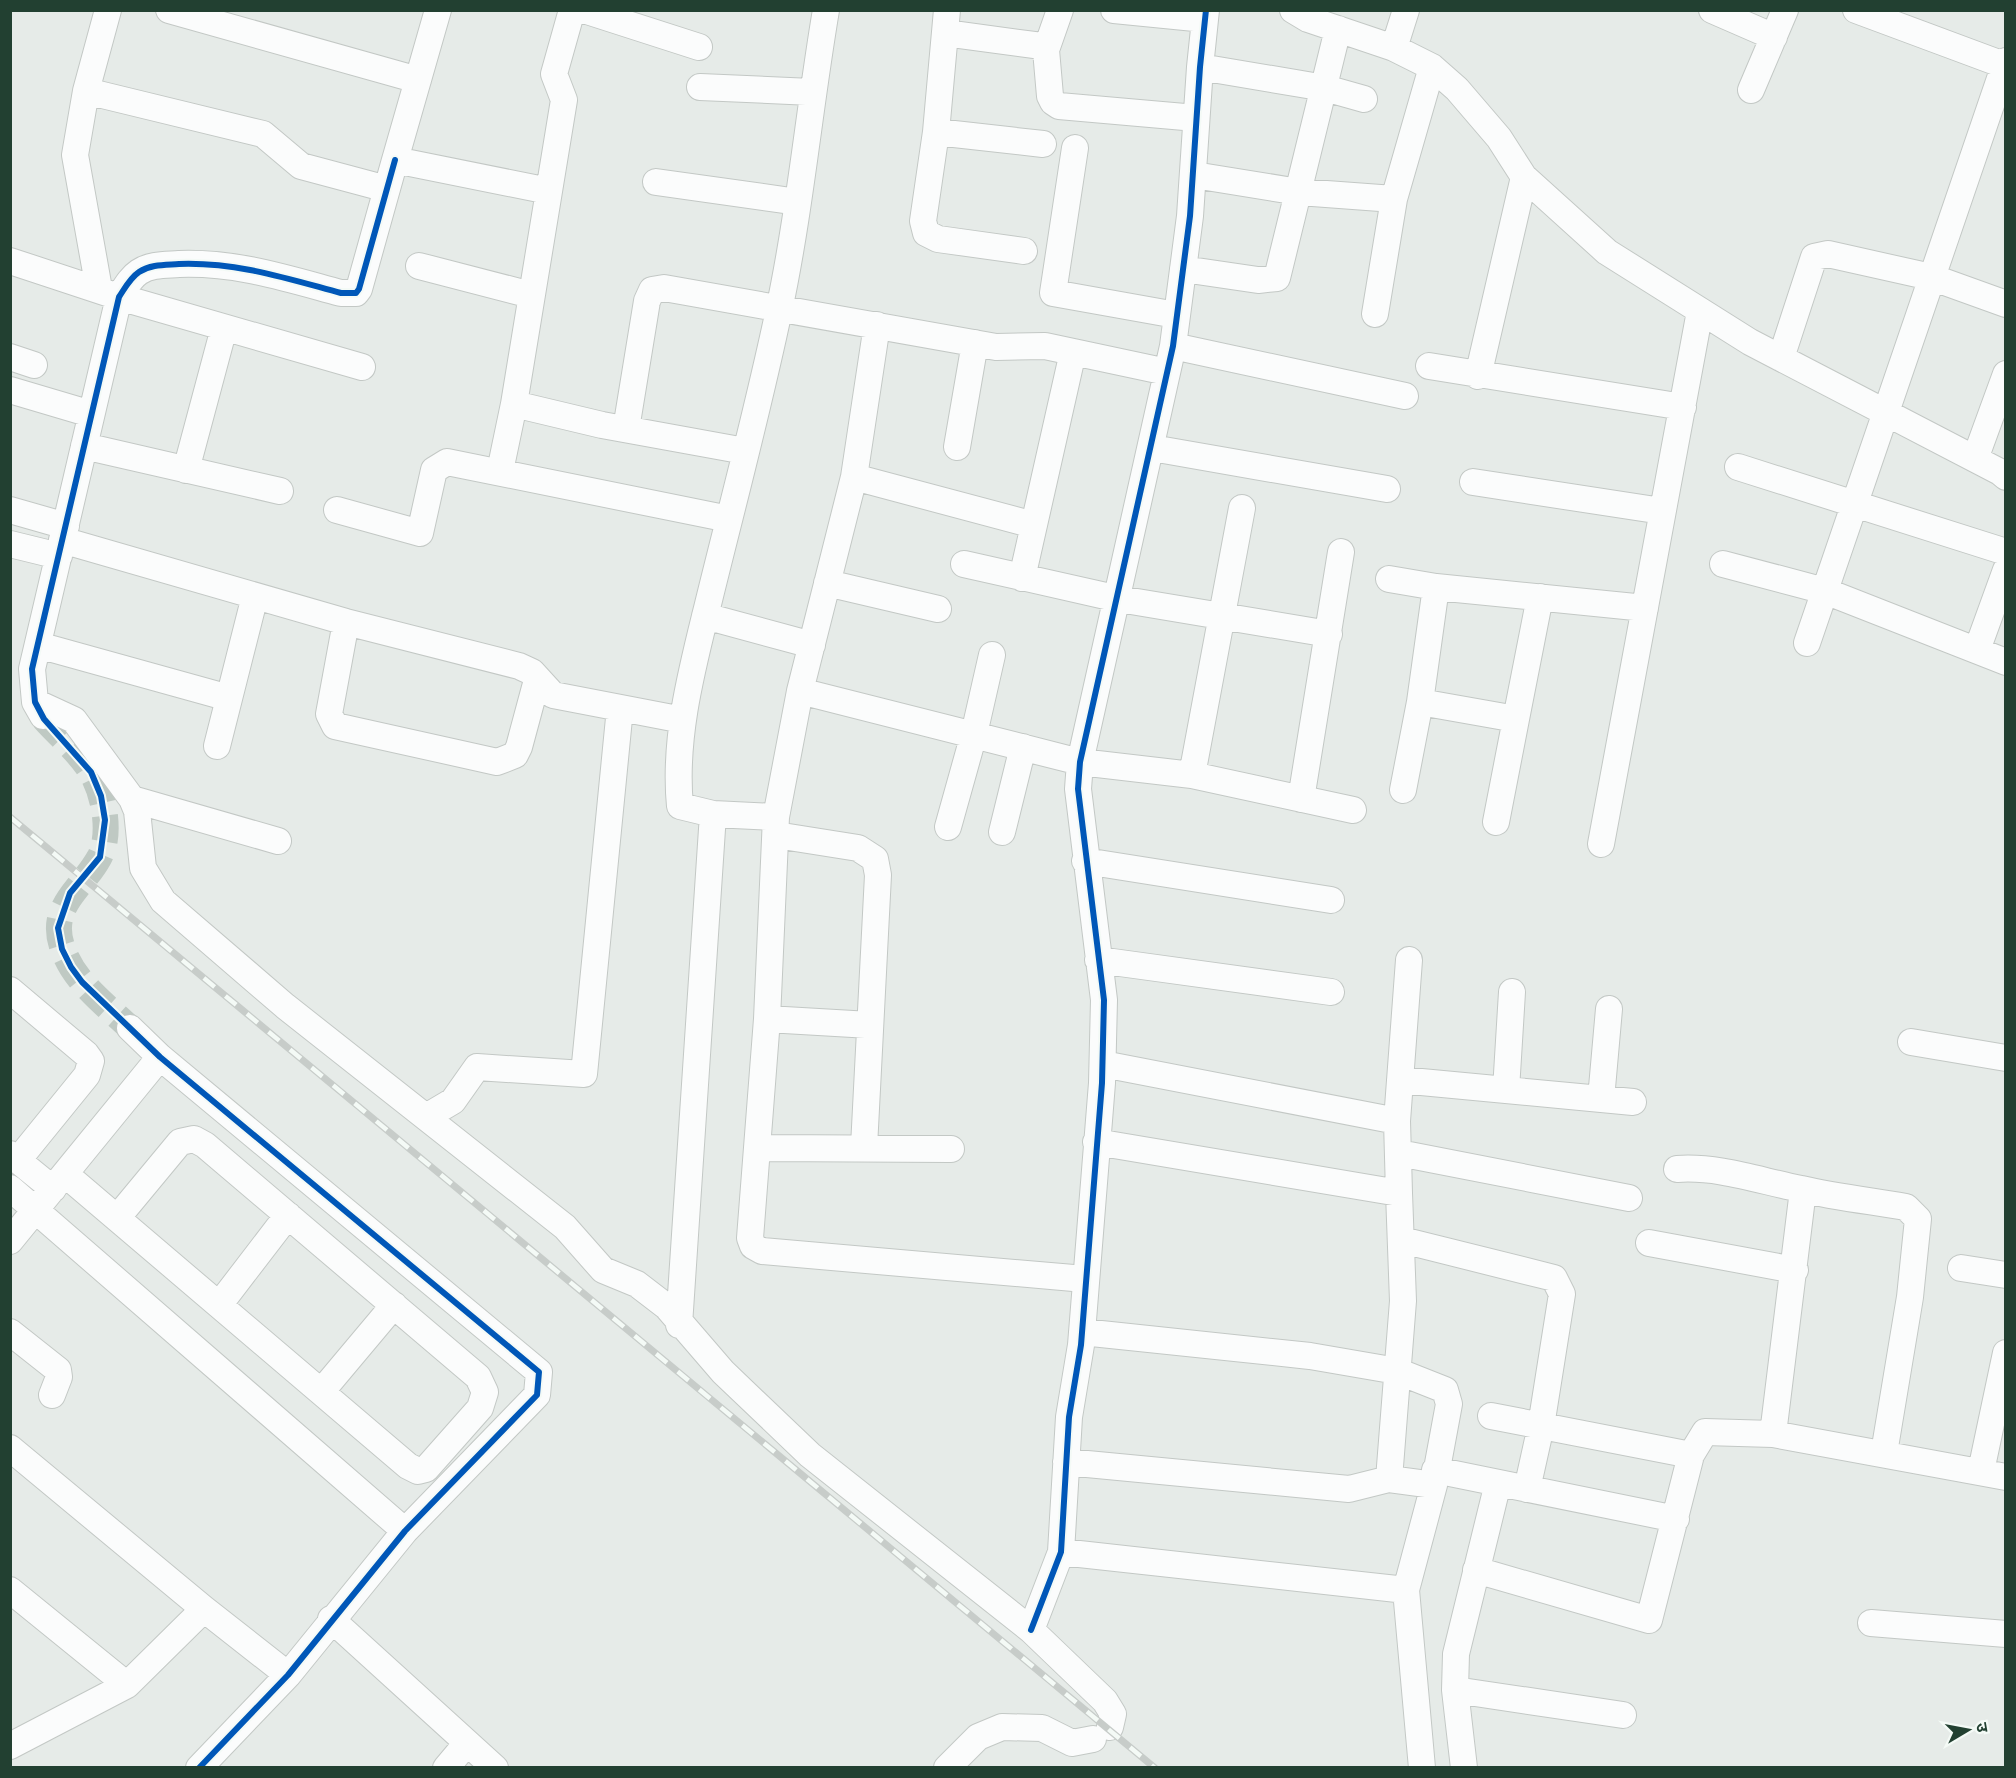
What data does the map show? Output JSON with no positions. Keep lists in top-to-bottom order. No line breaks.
{"north":"right"}
